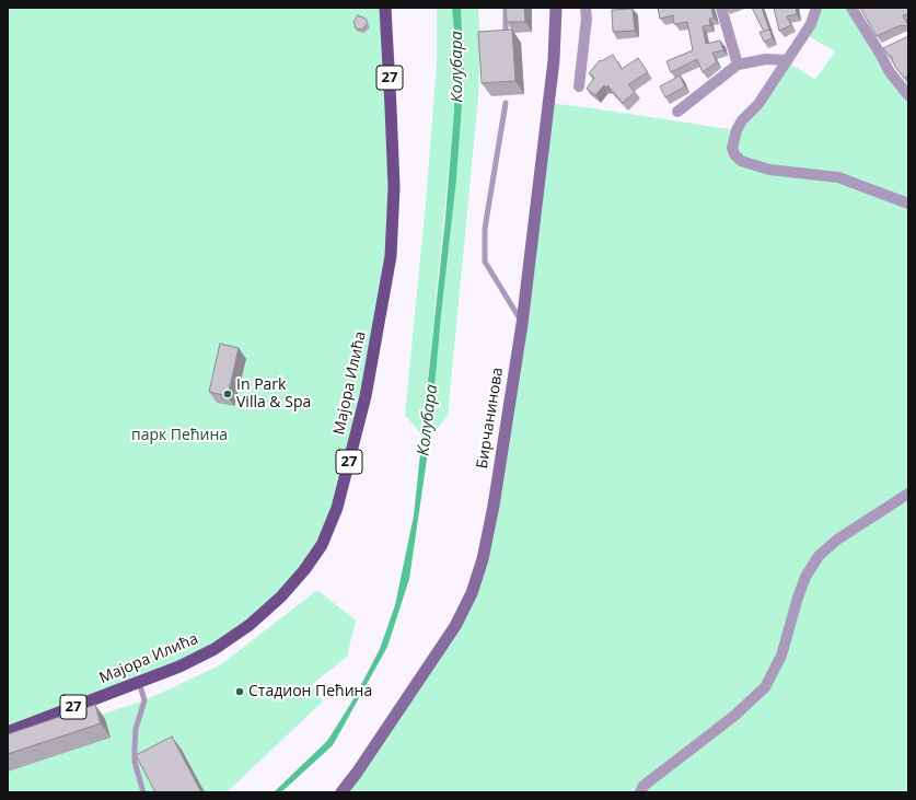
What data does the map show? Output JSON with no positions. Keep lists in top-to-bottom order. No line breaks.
{"streets":{"main road":["27","Мајора Илића","Бирчанинова"]},"water":["Колубара"],"parks":["парк Пећина"],"places":["In Park Villa & Spa","Стадион Пећина"]}
